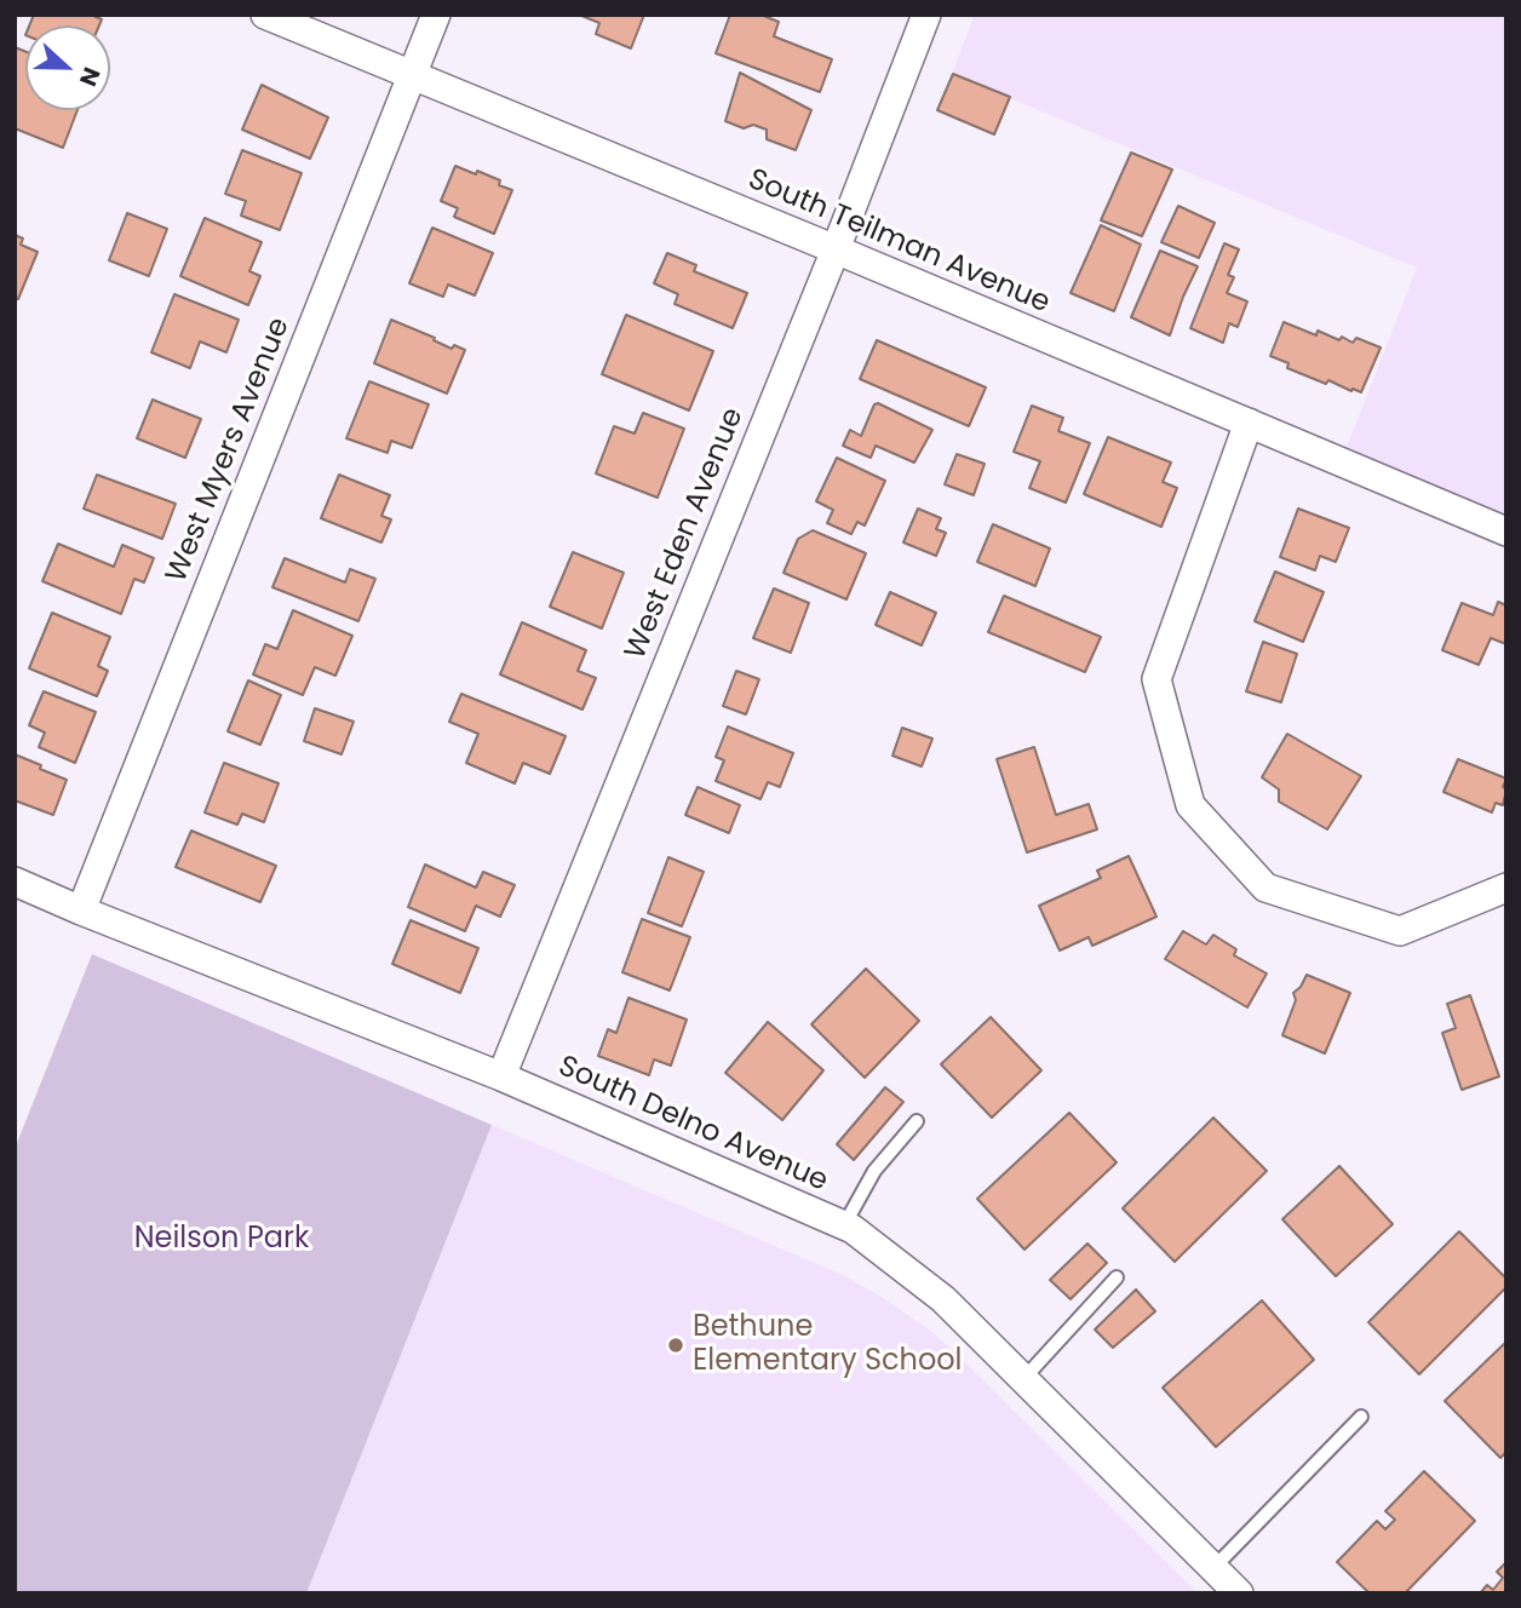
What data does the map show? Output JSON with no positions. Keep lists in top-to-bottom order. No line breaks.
{"streets":{"street":["South Teilman Avenue","West Myers Avenue","West Eden Avenue","South Delno Avenue"]},"crossings":[["South Teilman Avenue","West Myers Avenue"],["South Teilman Avenue","West Eden Avenue"],["West Myers Avenue","South Delno Avenue"],["West Eden Avenue","South Delno Avenue"]],"parks":["Neilson Park"],"places":["Bethune Elementary School"],"north":"right"}
